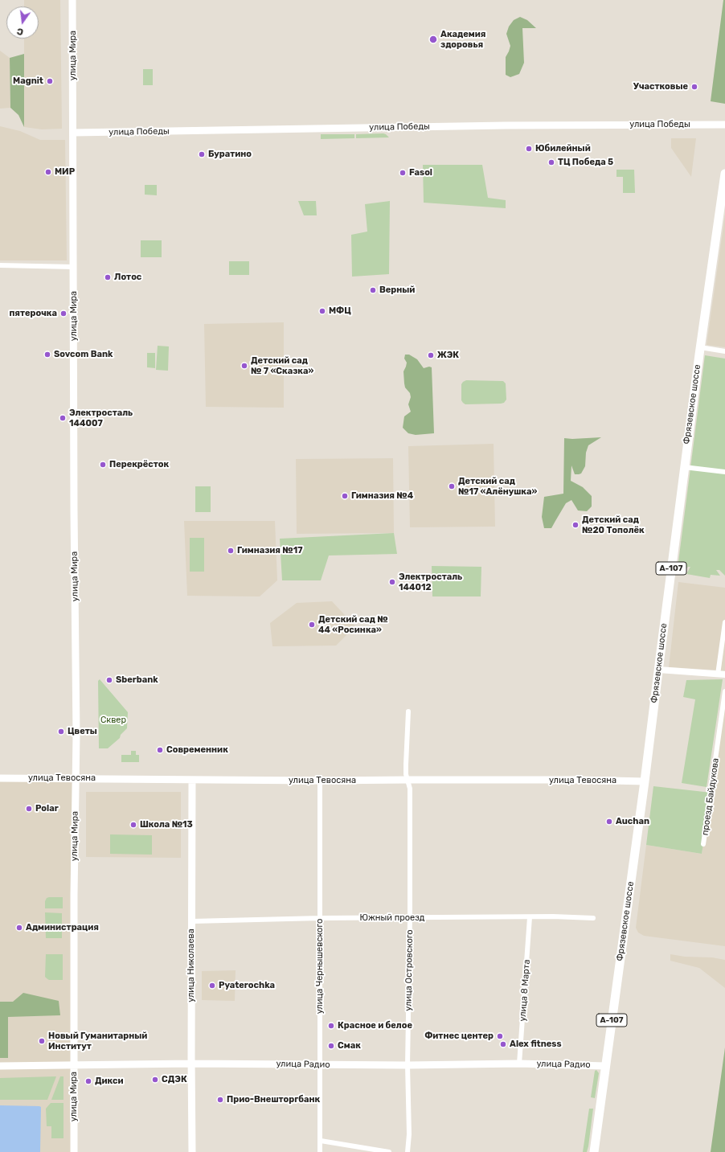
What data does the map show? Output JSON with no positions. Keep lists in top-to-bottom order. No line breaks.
{"streets":{"highway":["Фрязевское шоссе","А-107"],"main road":["улица Мира","улица Победы","улица Тевосяна","улица Николаева","улица Радио"],"street":["проезд Байдукова","Южный проезд","улица Чернышевского","улица Островского","улица 8 Марта"]},"crossings":[["улица Мира","улица Победы"],["улица Мира","улица Тевосяна"],["улица Мира","улица Радио"],["Фрязевское шоссе","улица Тевосяна"],["Фрязевское шоссе","улица Радио"],["улица Тевосяна","улица Николаева"],["улица Тевосяна","улица Чернышевского"],["улица Тевосяна","улица Островского"],["Южный проезд","улица Николаева"],["Южный проезд","улица Чернышевского"],["Южный проезд","улица Островского"],["Южный проезд","улица 8 Марта"],["улица Николаева","улица Радио"],["улица Чернышевского","улица Радио"],["улица Островского","улица Радио"],["улица 8 Марта","улица Радио"]],"parks":["Сквер"],"places":["Академия здоровья","Magnit","Участковые","Юбилейный","Буратино","ТЦ Победа 5","МИР","Fasol","Лотос","Верный","МФЦ","пятерочка","Sovcom Bank","ЖЭК","Детский сад № 7 «Сказка»","Электросталь 144007","Перекрёсток","Детский сад №17 «Алёнушка»","Гимназия №4","Детский сад №20 Тополёк","Гимназия №17","Электросталь 144012","Детский сад № 44 «Росинка»","Sberbank","Цветы","Современник","Polar","Auchan","Школа №13","Администрация","Pyaterochka","Красное и белое","Фитнес центер","Новый Гуманитарный Институт","Alex fitness","Смак","СДЭК","Дикси","Прио-Внешторгбанк"],"north":"bottom"}
